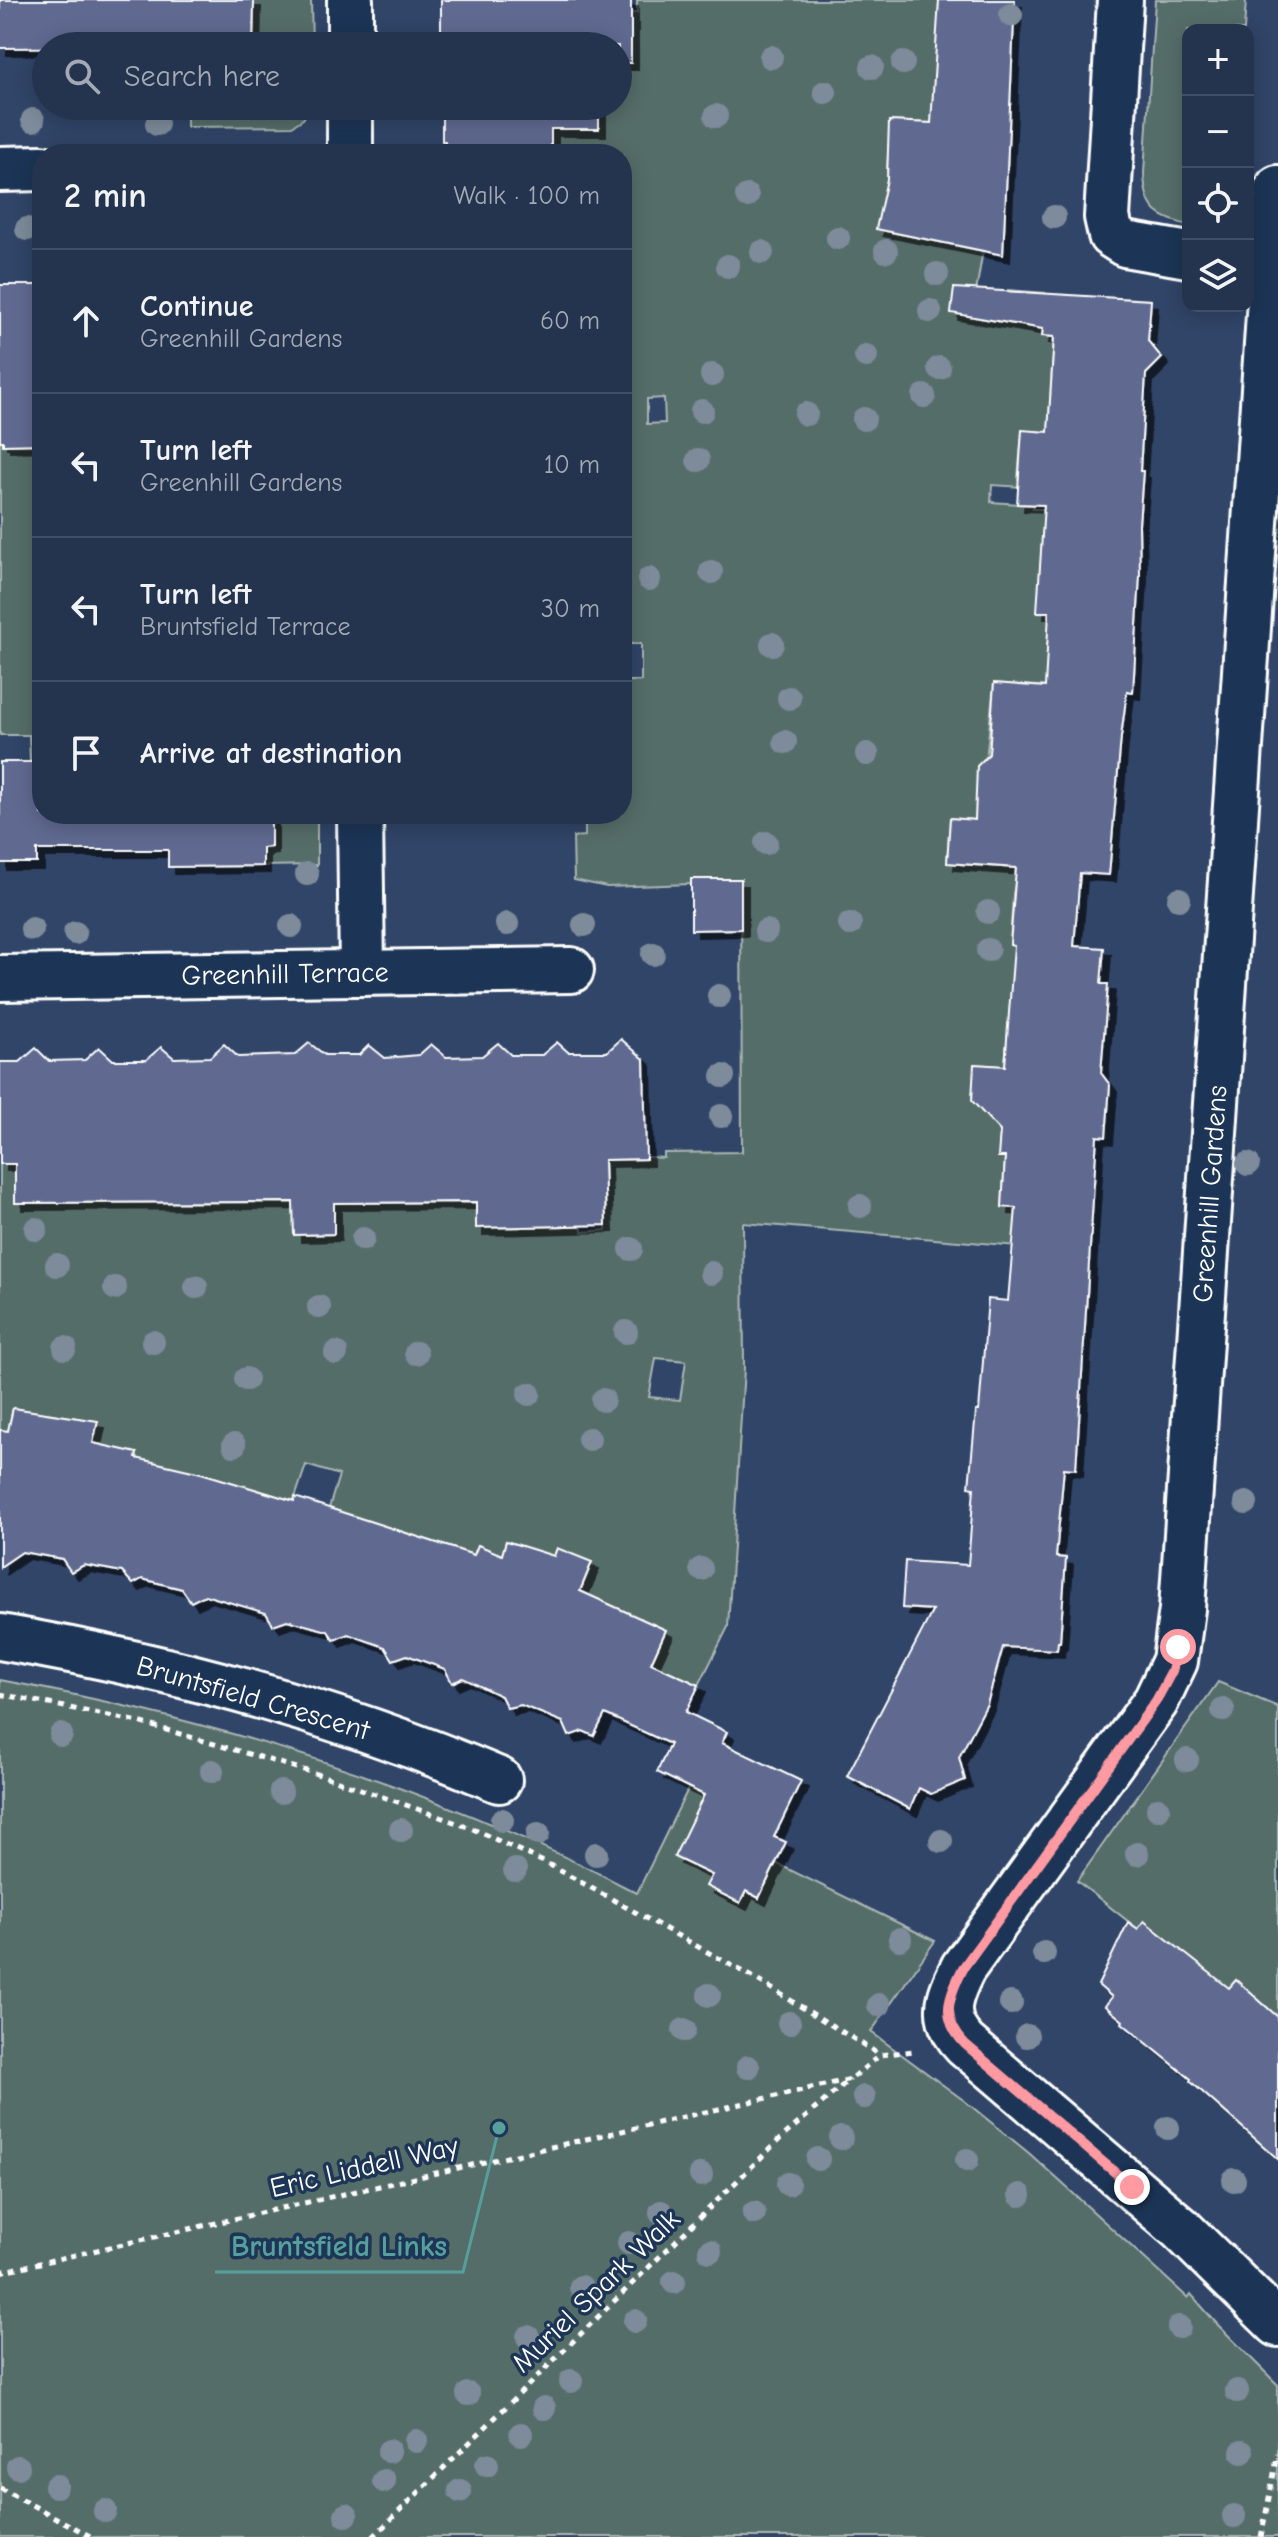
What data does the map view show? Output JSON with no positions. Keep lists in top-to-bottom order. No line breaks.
{"streets":{"street":["Greenhill Terrace","Greenhill Gardens","Bruntsfield Crescent"],"path":["Eric Liddell Way","Muriel Spark Walk"]},"crossings":[["Eric Liddell Way","Muriel Spark Walk"]],"places":["Bruntsfield Links"],"page":{"map_buttons":["+","−"],"search":"Search here","heading":["2 min","Walk · 100 m"],"list":[["Continue","Greenhill Gardens","60 m"],["Turn left","Greenhill Gardens","10 m"],["Turn left","Bruntsfield Terrace","30 m"],"Arrive at destination"]}}
